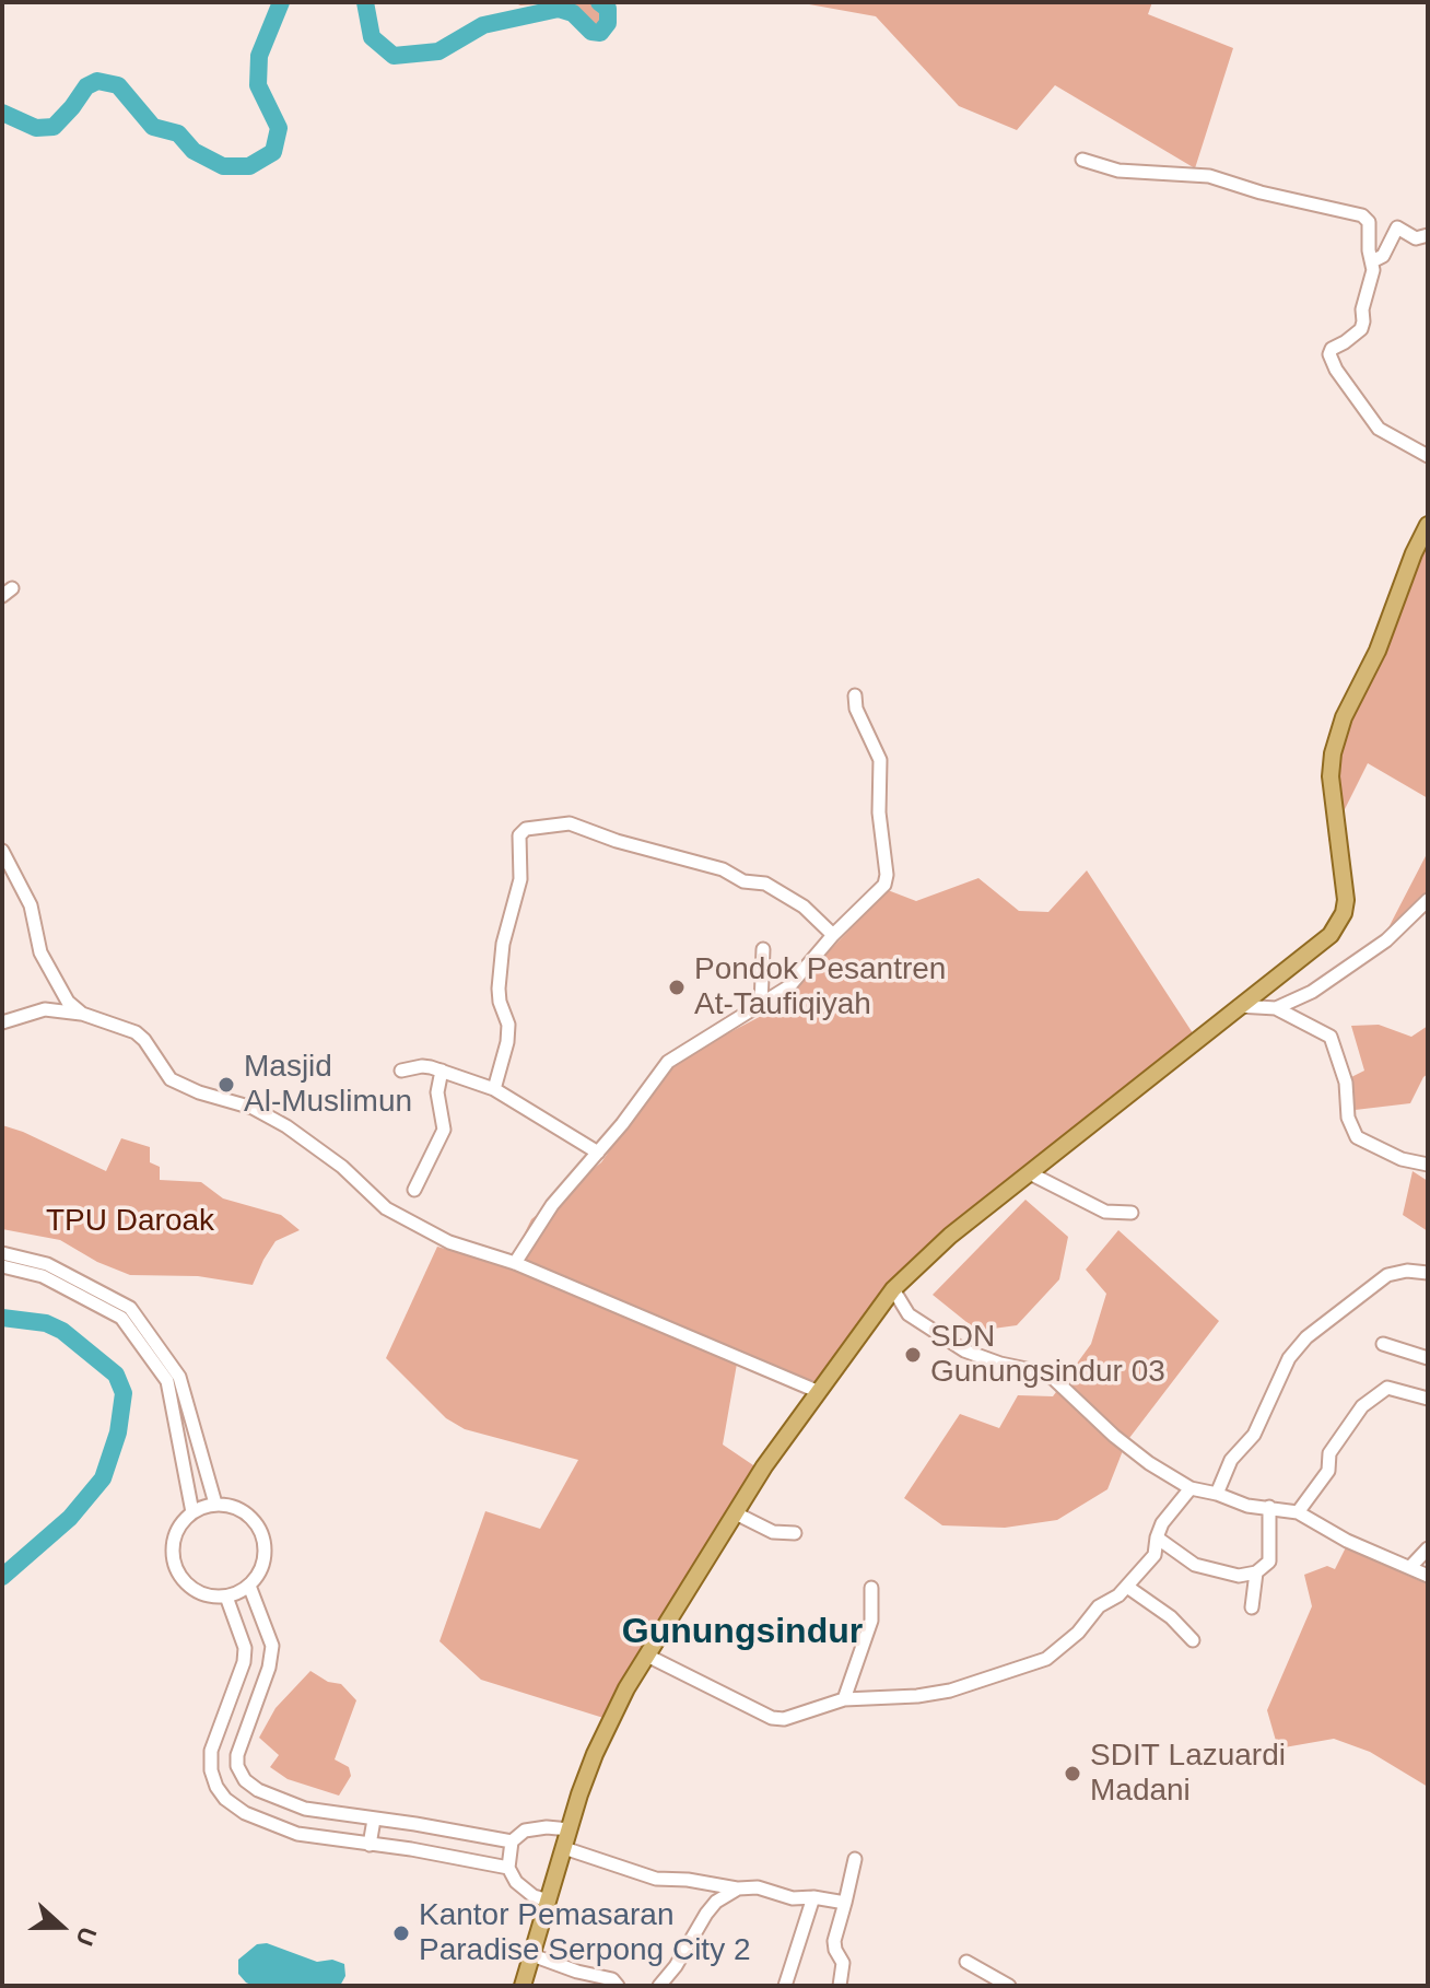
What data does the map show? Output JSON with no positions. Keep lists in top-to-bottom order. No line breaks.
{"districts":["Gunungsindur"],"parks":["TPU Daroak"],"places":["Pondok Pesantren At-Taufiqiyah","Masjid Al-Muslimun","SDN Gunungsindur 03","SDIT Lazuardi Madani","Kantor Pemasaran Paradise Serpong City 2"],"north":"right"}
